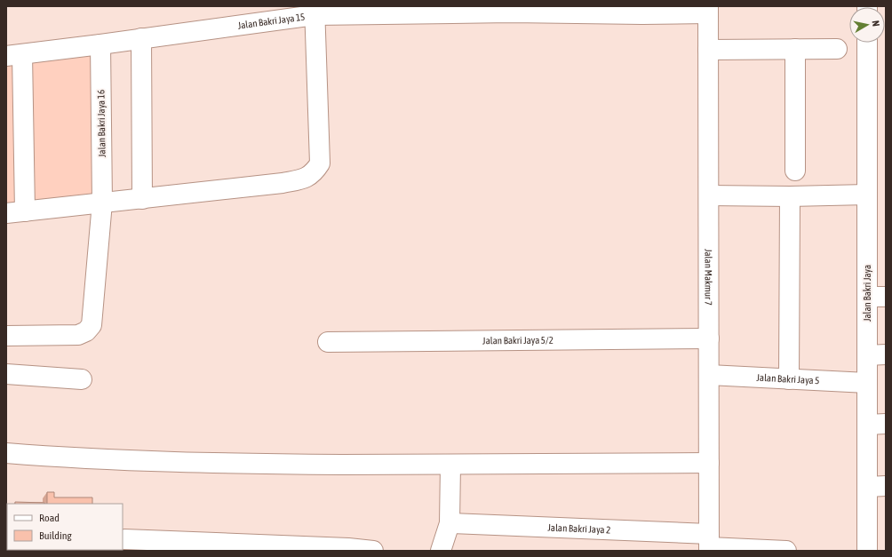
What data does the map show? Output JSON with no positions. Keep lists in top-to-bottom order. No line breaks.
{"streets":{"street":["Jalan Bakri Jaya 15","Jalan Bakri Jaya 16","Jalan Makmur 7","Jalan Bakri Jaya","Jalan Bakri Jaya 5/2","Jalan Bakri Jaya 5","Jalan Bakri Jaya 2"]},"crossings":[["Jalan Bakri Jaya 15","Jalan Bakri Jaya 16"],["Jalan Bakri Jaya 15","Jalan Makmur 7"],["Jalan Makmur 7","Jalan Bakri Jaya 5/2"],["Jalan Makmur 7","Jalan Bakri Jaya 5"],["Jalan Makmur 7","Jalan Bakri Jaya 2"],["Jalan Bakri Jaya","Jalan Bakri Jaya 5"]],"legend":["Road","Building"],"north":"right"}
